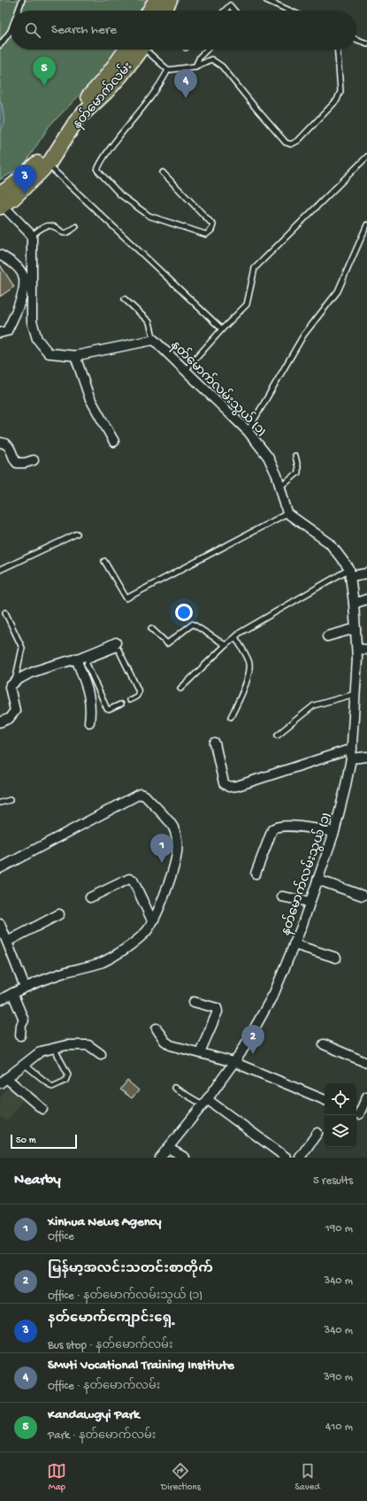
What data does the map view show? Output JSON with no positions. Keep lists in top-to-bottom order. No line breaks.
{"streets":{"main road":["နတ်မောက်လမ်း"],"street":["နတ်မောက်လမ်းသွယ် (၁)"]},"scale_bar":"50 m","page":{"search":"Search here","pins":["5","4","3","1","2"],"scale":"50 m","heading":["Nearby","5 results"],"list":[{"mark":"1","name":"Xinhua News Agency","note":"Office","value":"190 m"},{"mark":"2","name":"မြန်မာ့အလင်းသတင်းစာတိုက်","note":"Office · နတ်မောက်လမ်းသွယ် (၁)","value":"340 m"},{"mark":"3","name":"နတ်မောက်ကျောင်းရှေ့","note":"Bus stop · နတ်မောက်လမ်း","value":"340 m"},{"mark":"4","name":"SMvti Vocational Training Institute","note":"Office · နတ်မောက်လမ်း","value":"390 m"},{"mark":"5","name":"Kandawgyi Park","note":"Park · နတ်မောက်လမ်း","value":"410 m"}],"nav":["Map","Directions","Saved"]}}
